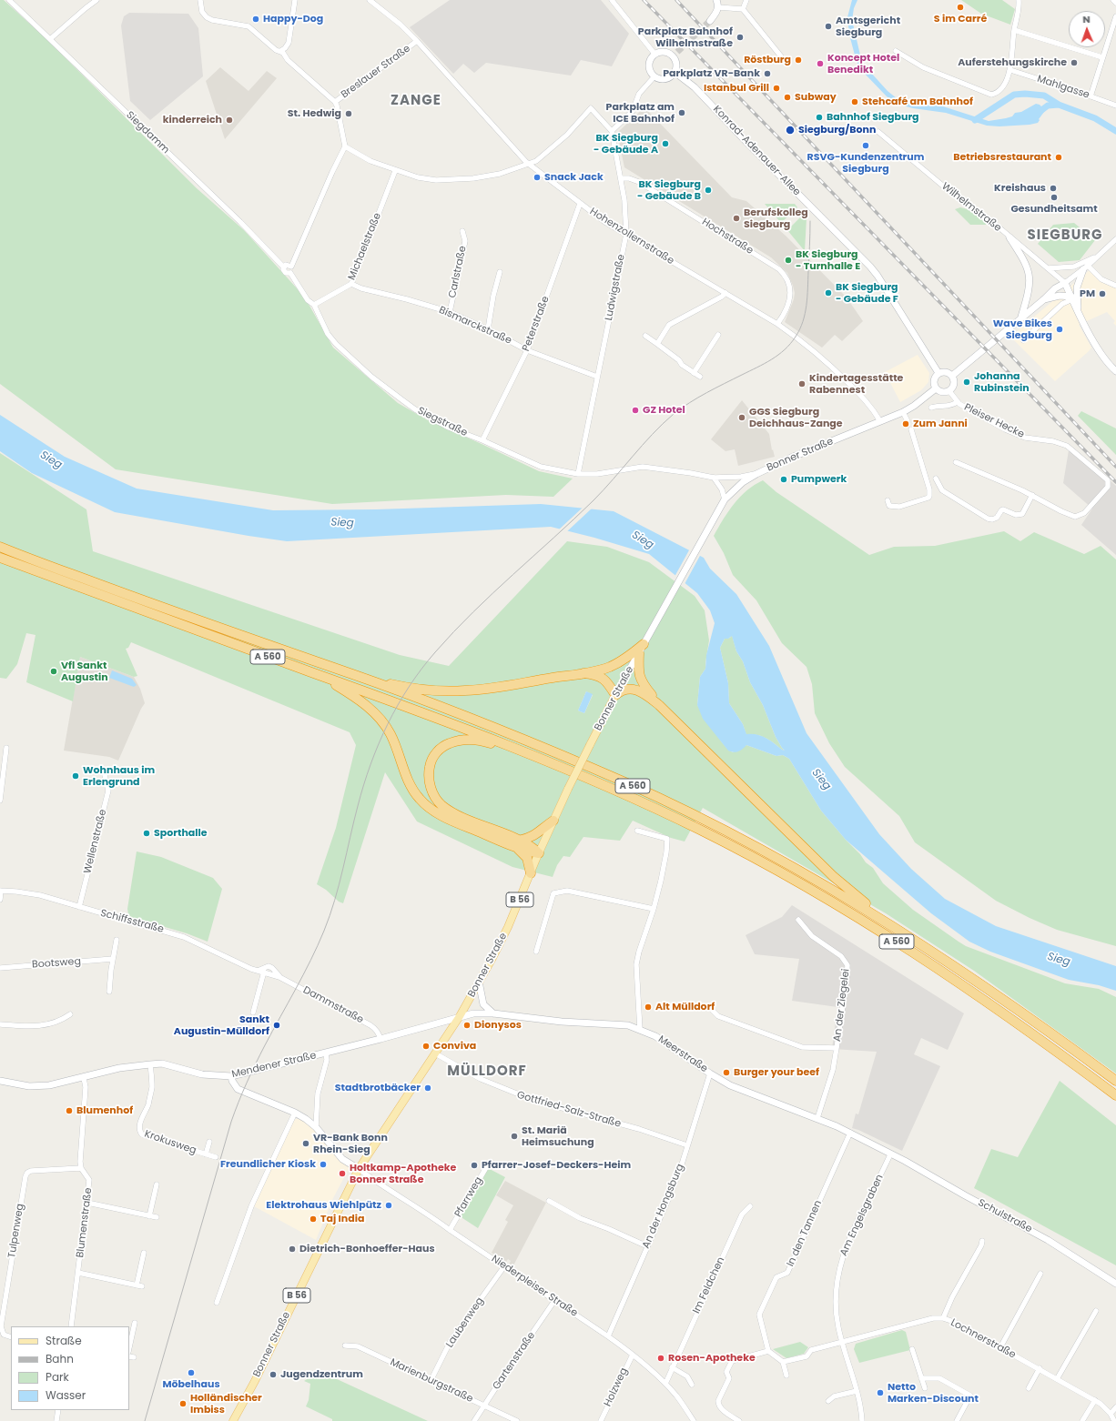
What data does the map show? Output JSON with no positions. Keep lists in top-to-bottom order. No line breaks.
{"streets":{"highway":["A 560"],"main road":["Konrad-Adenauer-Allee","Bonner Straße","B 56","Meerstraße","Mendener Straße","Schulstraße"],"street":["Breslauer Straße","Mahlgasse","Siegdamm","Wilhelmstraße","Hohenzollernstraße","Hochstraße","Michaelstraße","Carlstraße","Ludwigstraße","Peterstraße","Bismarckstraße","Pleiser Hecke","Siegstraße","Wellenstraße","Schiffsstraße","Bootsweg","Dammstraße","An der Ziegelei","Gottfried-Salz-Straße","Krokusweg","Pfarrweg","An der Hongsburg","Am Engelsgraben","Blumenstraße","Tulpenweg","In den Tannen","Im Feldchen","Niederpleiser Straße","Laubenweg","Lochnerstraße","Gartenstraße","Marienburgstraße","Holzweg"]},"crossings":[["Breslauer Straße","Hohenzollernstraße"],["Siegdamm","Siegstraße"],["Konrad-Adenauer-Allee","Pleiser Hecke"],["Konrad-Adenauer-Allee","Bonner Straße"],["Hohenzollernstraße","Hochstraße"],["Hohenzollernstraße","Ludwigstraße"],["Hohenzollernstraße","Peterstraße"],["Hohenzollernstraße","Bonner Straße"],["Hochstraße","Ludwigstraße"],["Michaelstraße","Bismarckstraße"],["Michaelstraße","Siegstraße"],["Carlstraße","Bismarckstraße"],["Ludwigstraße","Bismarckstraße"],["Ludwigstraße","Siegstraße"],["Peterstraße","Bismarckstraße"],["Peterstraße","Siegstraße"],["Pleiser Hecke","Bonner Straße"],["Bonner Straße","Meerstraße"],["Bonner Straße","Mendener Straße"],["Bonner Straße","Gottfried-Salz-Straße"],["Bonner Straße","Niederpleiser Straße"],["Wellenstraße","Schiffsstraße"],["Schiffsstraße","Dammstraße"],["Dammstraße","Mendener Straße"],["An der Ziegelei","Meerstraße"],["Meerstraße","Mendener Straße"],["Meerstraße","An der Hongsburg"],["Meerstraße","Am Engelsgraben"],["Meerstraße","Schulstraße"],["Meerstraße","In den Tannen"],["Mendener Straße","Krokusweg"],["Mendener Straße","Blumenstraße"],["Gottfried-Salz-Straße","An der Hongsburg"],["Pfarrweg","Niederpleiser Straße"],["An der Hongsburg","Niederpleiser Straße"],["Am Engelsgraben","Schulstraße"],["Am Engelsgraben","Lochnerstraße"],["Blumenstraße","Tulpenweg"],["Im Feldchen","Niederpleiser Straße"],["Niederpleiser Straße","Laubenweg"],["Niederpleiser Straße","Gartenstraße"],["Niederpleiser Straße","Holzweg"],["Laubenweg","Marienburgstraße"],["Gartenstraße","Marienburgstraße"]],"districts":["ZANGE","SIEGBURG","MÜLLDORF"],"water":["Sieg"],"places":["S im Carré","Happy-Dog","Amtsgericht Siegburg","Parkplatz Bahnhof Wilhelmstraße","Röstburg","Auferstehungskirche","Koncept Hotel Benedikt","Parkplatz VR-Bank","Istanbul Grill","Subway","Stehcafé am Bahnhof","Parkplatz am ICE Bahnhof","St. Hedwig","Bahnhof Siegburg","kinderreich","Siegburg/Bonn","BK Siegburg - Gebäude A","RSVG-Kundenzentrum Siegburg","Betriebsrestaurant","Snack Jack","Kreishaus","BK Siegburg - Gebäude B","Gesundheitsamt","Berufskolleg Siegburg","BK Siegburg - Turnhalle E","BK Siegburg - Gebäude F","PM","Wave Bikes Siegburg","Johanna Rubinstein","Kindertagesstätte Rabennest","GZ Hotel","GGS Siegburg Deichhaus-Zange","Zum Janni","Pumpwerk","Vfl Sankt Augustin","Wohnhaus im Erlengrund","Sporthalle","Alt Mülldorf","Sankt Augustin-Mülldorf","Dionysos","Conviva","Burger your beef","Stadtbrotbäcker","Blumenhof","St. Mariä Heimsuchung","VR-Bank Bonn Rhein-Sieg","Freundlicher Kiosk","Pfarrer-Josef-Deckers-Heim","Holtkamp-Apotheke Bonner Straße","Elektrohaus Wiehlpütz","Taj India","Dietrich-Bonhoeffer-Haus","Rosen-Apotheke","Möbelhaus","Jugendzentrum","Netto Marken-Discount","Holländischer Imbiss"],"legend":["Straße","Bahn","Park","Wasser"],"north":"top"}
